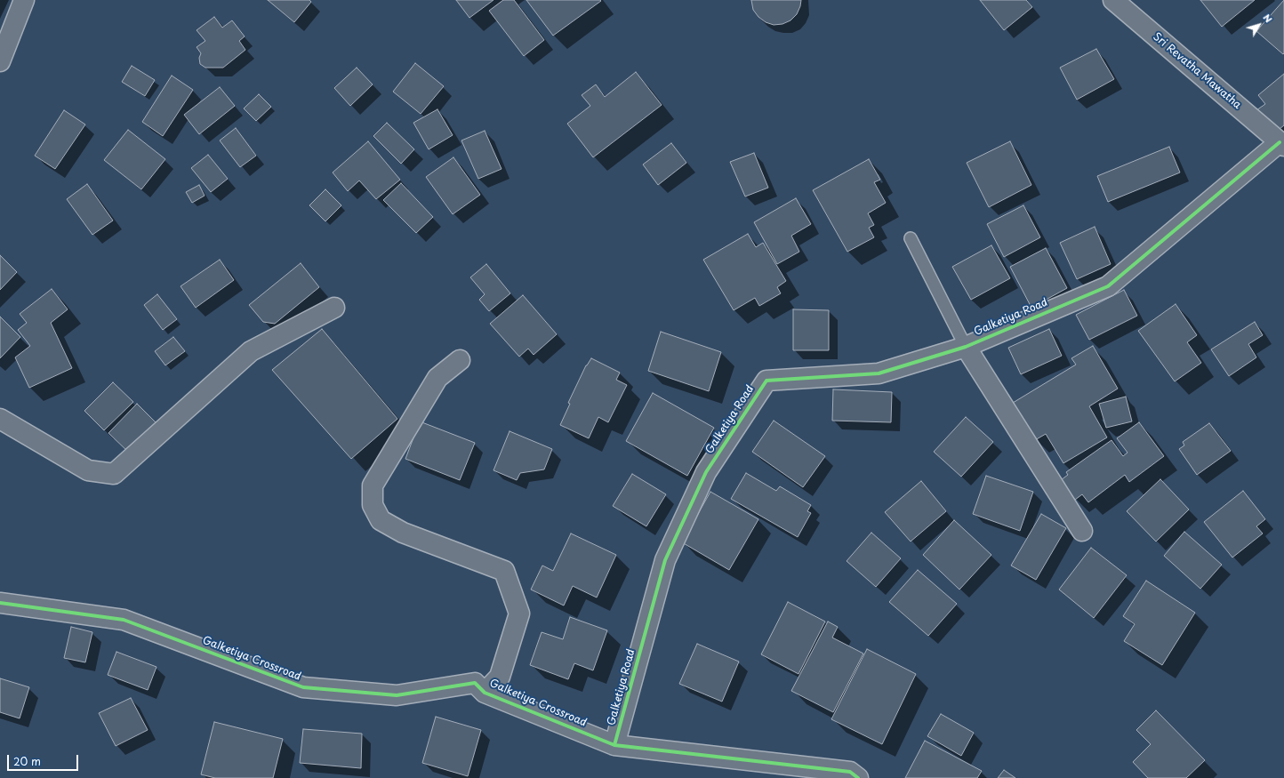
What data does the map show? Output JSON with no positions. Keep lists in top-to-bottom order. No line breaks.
{"streets":{"street":["Sri Revatha Mawatha","Galketiya Road","Galketiya Crossroad"]},"crossings":[["Sri Revatha Mawatha","Galketiya Road"],["Galketiya Road","Galketiya Crossroad"]],"scale_bar":"20 m","north":"top right"}
